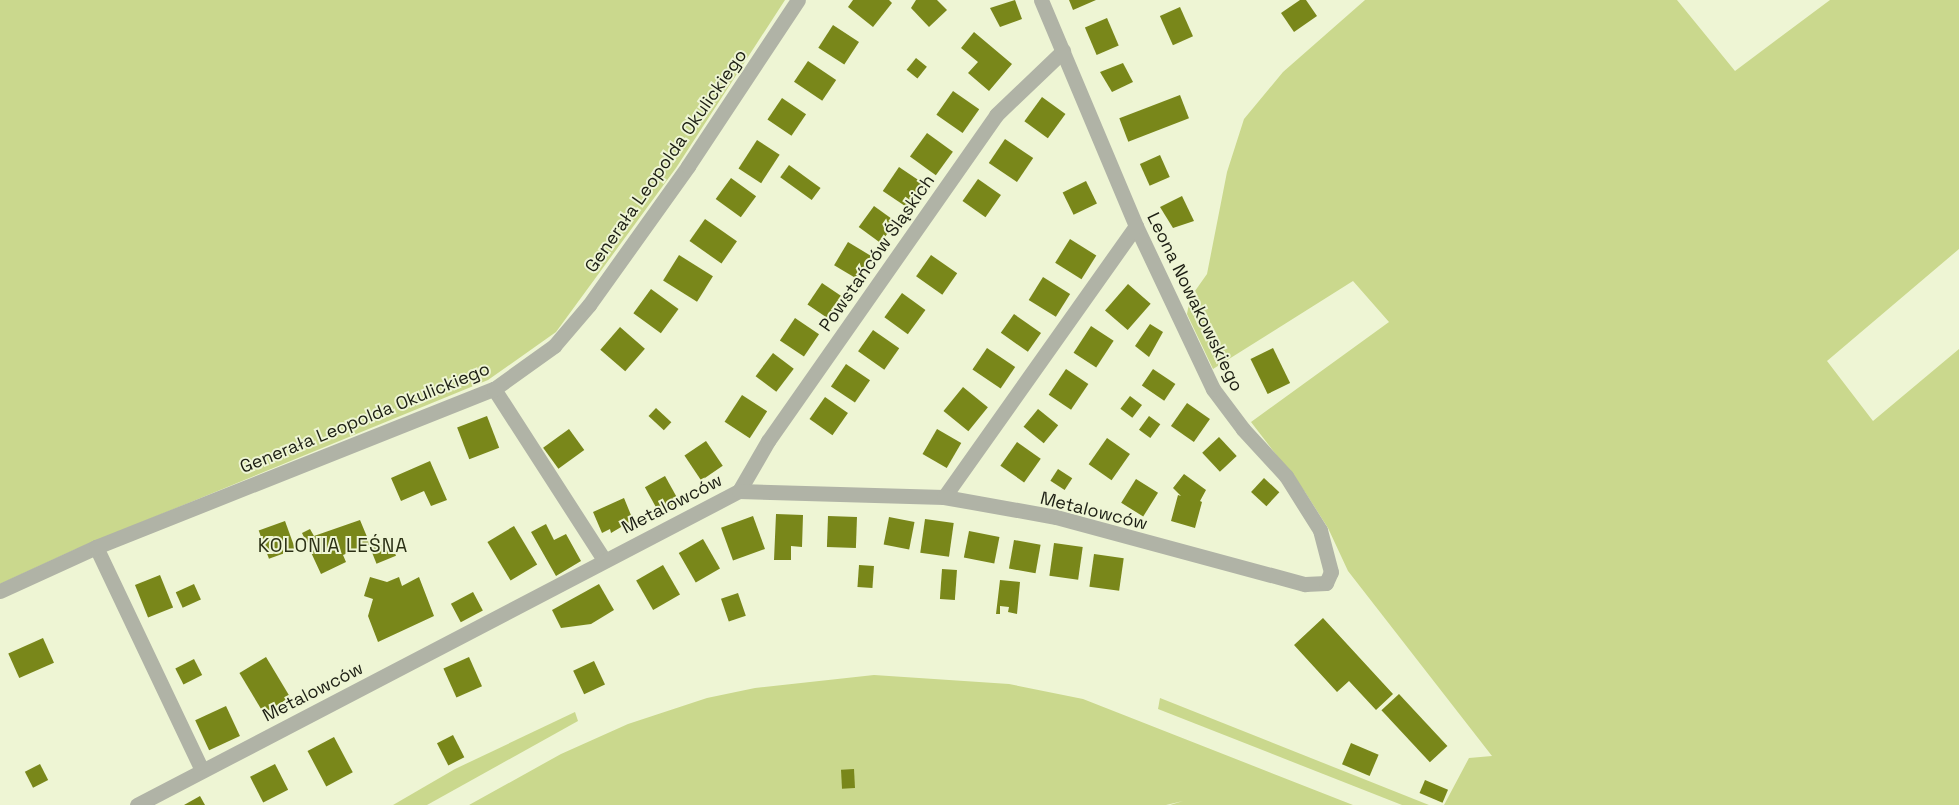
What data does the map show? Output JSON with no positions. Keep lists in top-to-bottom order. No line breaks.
{"streets":{"street":["Generała Leopolda Okulickiego","Powstańców Śląskich","Leona Nowakowskiego","Metalowców"]},"crossings":[["Powstańców Śląskich","Leona Nowakowskiego"],["Powstańców Śląskich","Metalowców"],["Leona Nowakowskiego","Metalowców"]],"districts":["KOLONIA LEŚNA"]}
